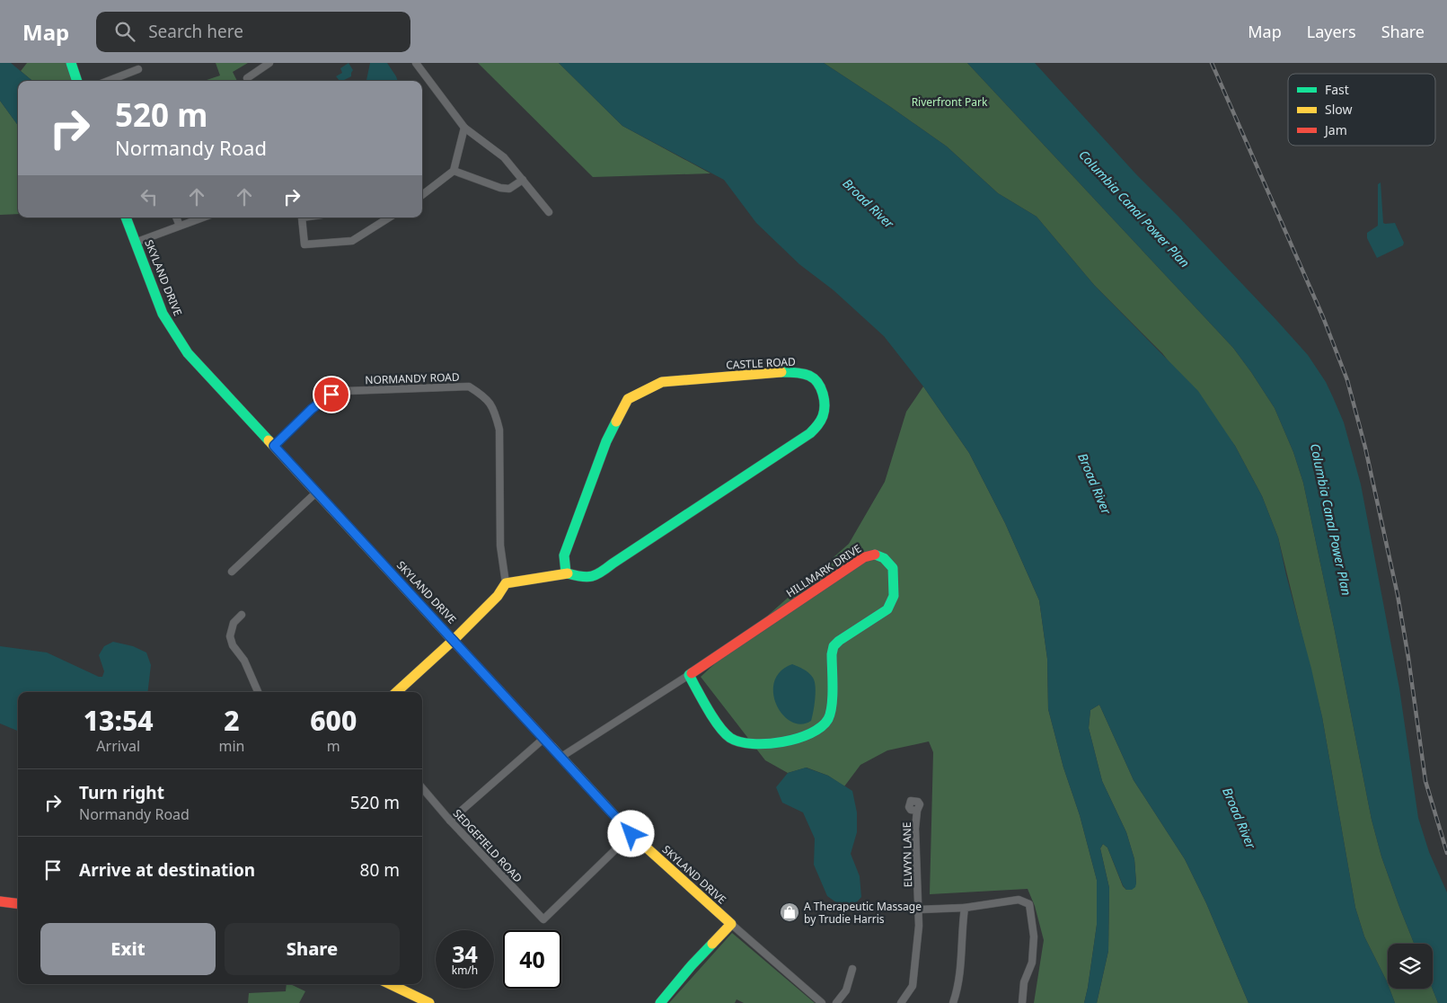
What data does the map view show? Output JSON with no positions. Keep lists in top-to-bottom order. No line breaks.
{"streets":{"street":["SKYLAND DRIVE","CASTLE ROAD","NORMANDY ROAD","HILLMARK DRIVE","SEDGEFIELD ROAD","ELWYN LANE"]},"crossings":[["SKYLAND DRIVE","NORMANDY ROAD"],["SKYLAND DRIVE","HILLMARK DRIVE"],["SKYLAND DRIVE","SEDGEFIELD ROAD"],["CASTLE ROAD","NORMANDY ROAD"]],"water":["Broad River","Columbia Canal Power Plan"],"parks":["Riverfront Park"],"places":{"shop":["A Therapeutic Massage by Trudie Harris"]},"legend":["Fast","Slow","Jam"],"page":{"header":"Map","search":"Search here","nav":["Map","Layers","Share"],"turn":["520 m","Normandy Road"],"eta":["13:54","Arrival","2","min","600","m"],"list":[{"name":"Turn right","note":"Normandy Road","value":"520 m"},{"name":"Arrive at destination","value":"80 m"}],"buttons":["Exit","Share"],"speed":"34 km/h","limit":"40"}}
